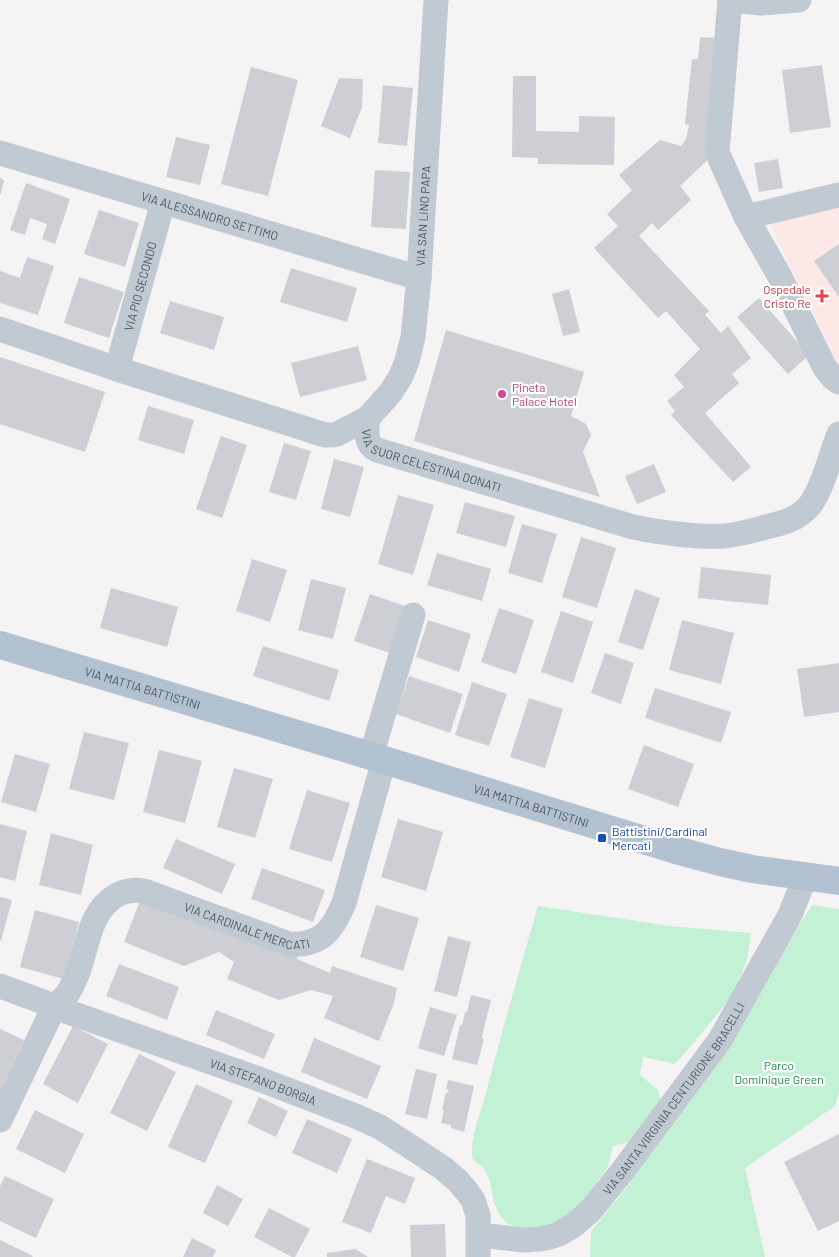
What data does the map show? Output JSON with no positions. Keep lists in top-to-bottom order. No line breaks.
{"streets":{"main road":["VIA MATTIA BATTISTINI"],"street":["VIA ALESSANDRO SETTIMO","VIA SAN LINO PAPA","VIA PIO SECONDO","VIA SUOR CELESTINA DONATI","VIA CARDINALE MERCATI","VIA STEFANO BORGIA","VIA SANTA VIRGINIA CENTURIONE BRACELLI"]},"crossings":[["VIA ALESSANDRO SETTIMO","VIA SAN LINO PAPA"],["VIA ALESSANDRO SETTIMO","VIA PIO SECONDO"],["VIA SAN LINO PAPA","VIA SUOR CELESTINA DONATI"],["VIA PIO SECONDO","VIA SUOR CELESTINA DONATI"],["VIA MATTIA BATTISTINI","VIA CARDINALE MERCATI"],["VIA MATTIA BATTISTINI","VIA SANTA VIRGINIA CENTURIONE BRACELLI"],["VIA CARDINALE MERCATI","VIA STEFANO BORGIA"],["VIA STEFANO BORGIA","VIA SANTA VIRGINIA CENTURIONE BRACELLI"]],"parks":["Parco Dominique Green"],"places":{"health":["Ospedale Cristo Re"],"other":["Pineta Palace Hotel"],"transit":["Battistini/Cardinal Mercati"]}}
